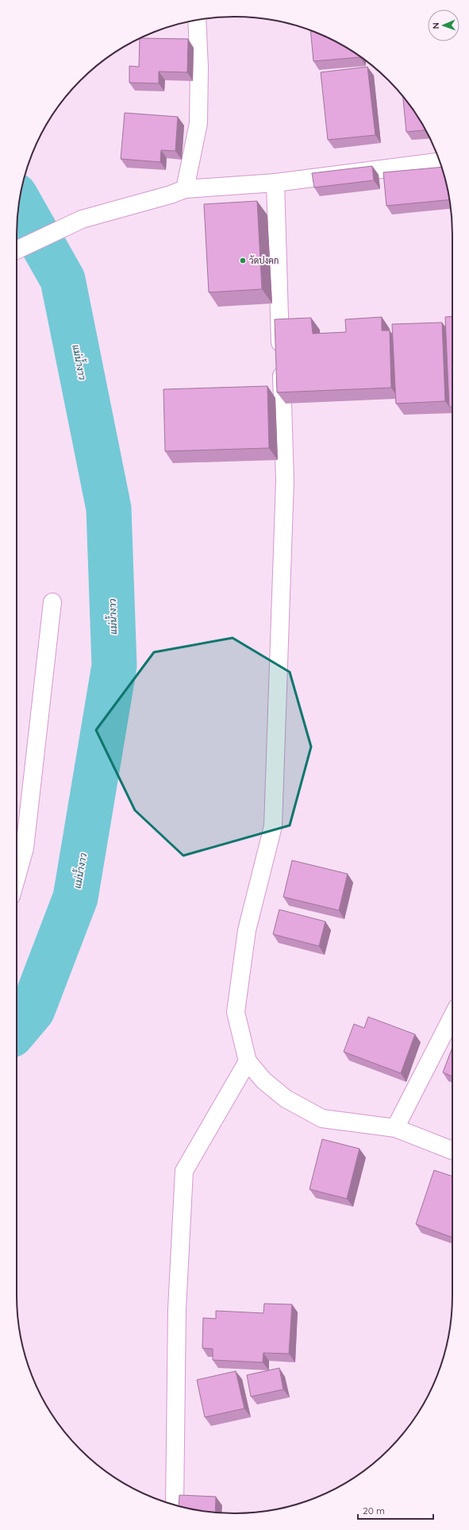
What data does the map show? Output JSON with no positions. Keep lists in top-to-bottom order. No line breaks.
{"water":["แม่น้ำงาว"],"places":["วัดปงคก"],"scale_bar":"20 m","north":"left"}
